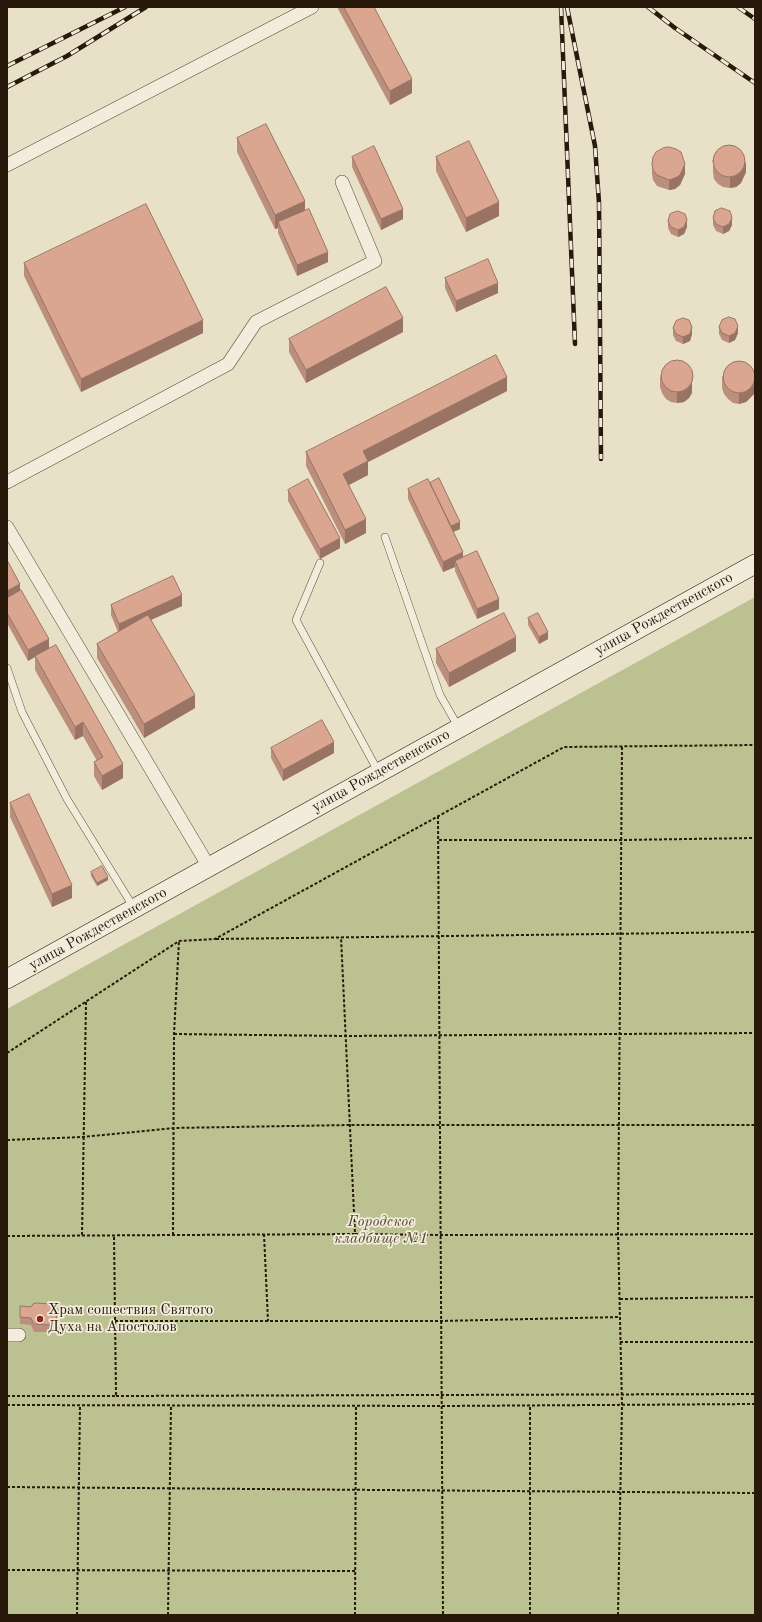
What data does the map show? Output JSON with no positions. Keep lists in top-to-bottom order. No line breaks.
{"streets":{"main road":["улица Рождественского"]},"parks":["Городское кладбище №1"],"places":["Храм сошествия Святого Духа на Апостолов"]}
